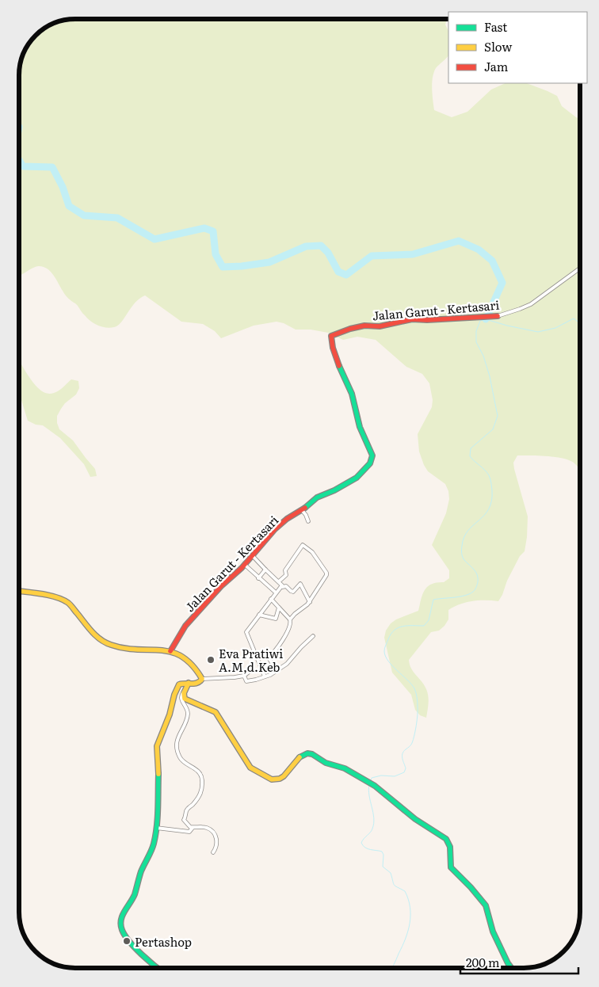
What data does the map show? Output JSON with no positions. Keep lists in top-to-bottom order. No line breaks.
{"streets":{"street":["Jalan Garut - Kertasari"]},"places":["Eva Pratiwi A.M,d.Keb","Pertashop"],"legend":["Fast","Slow","Jam"],"scale_bar":"200 m"}
